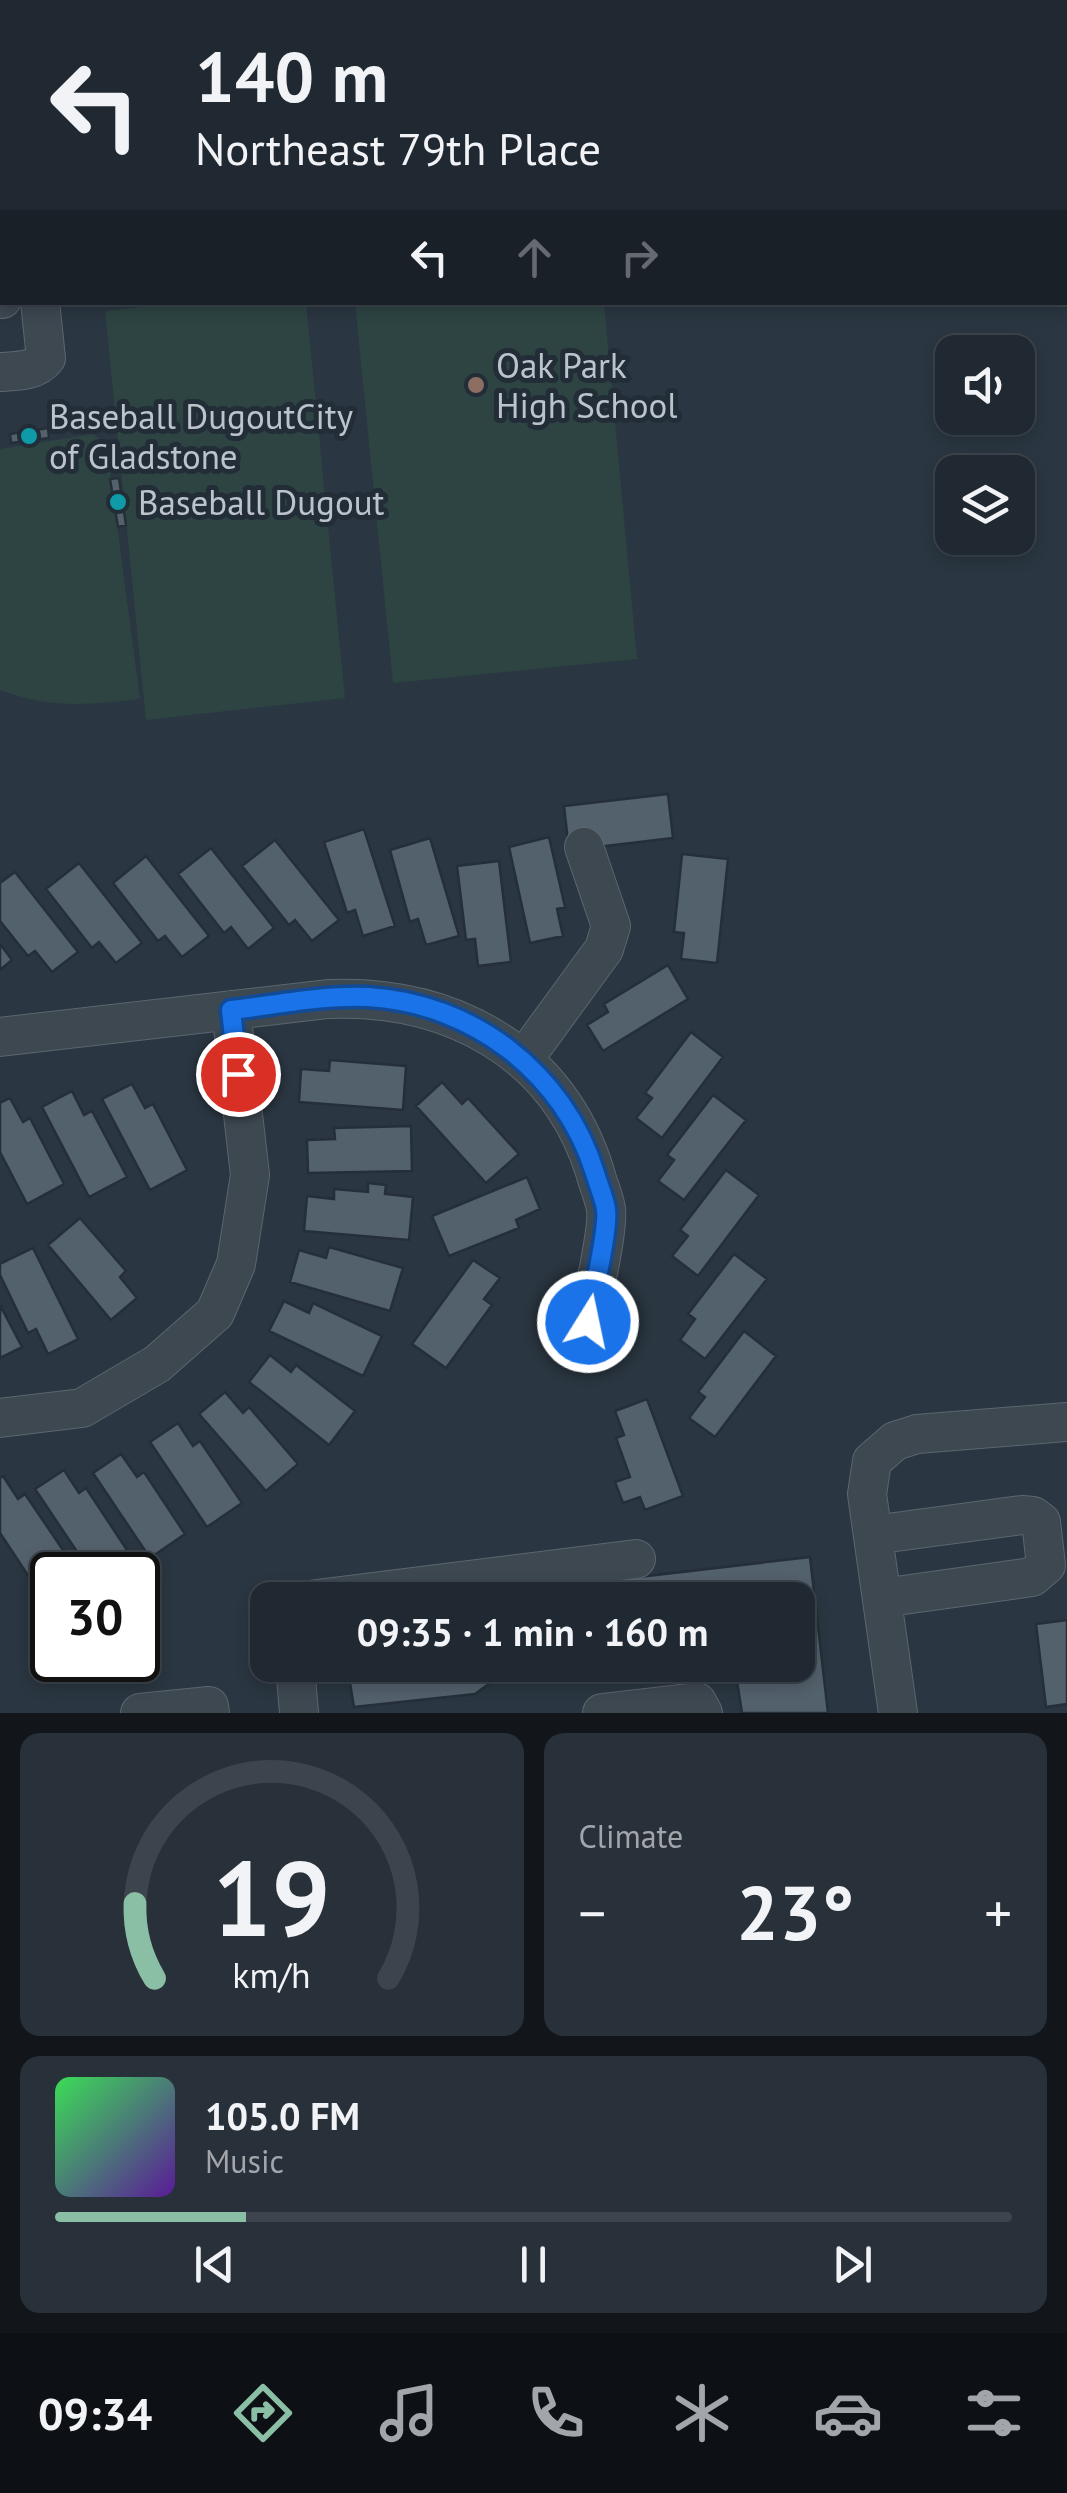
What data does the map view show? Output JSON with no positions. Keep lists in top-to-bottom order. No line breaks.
{"places":["Oak Park High School","Baseball DugoutCity of Gladstone","Baseball Dugout"],"page":{"turn":["140 m","Northeast 79th Place"],"limit":"30","trip":"09:35 · 1 min · 160 m","tile":"Climate","heat":["−","23°","+"],"song":["105.0 FM","Music"],"tabs":"09:34","gauge":["19","km/h"]}}
